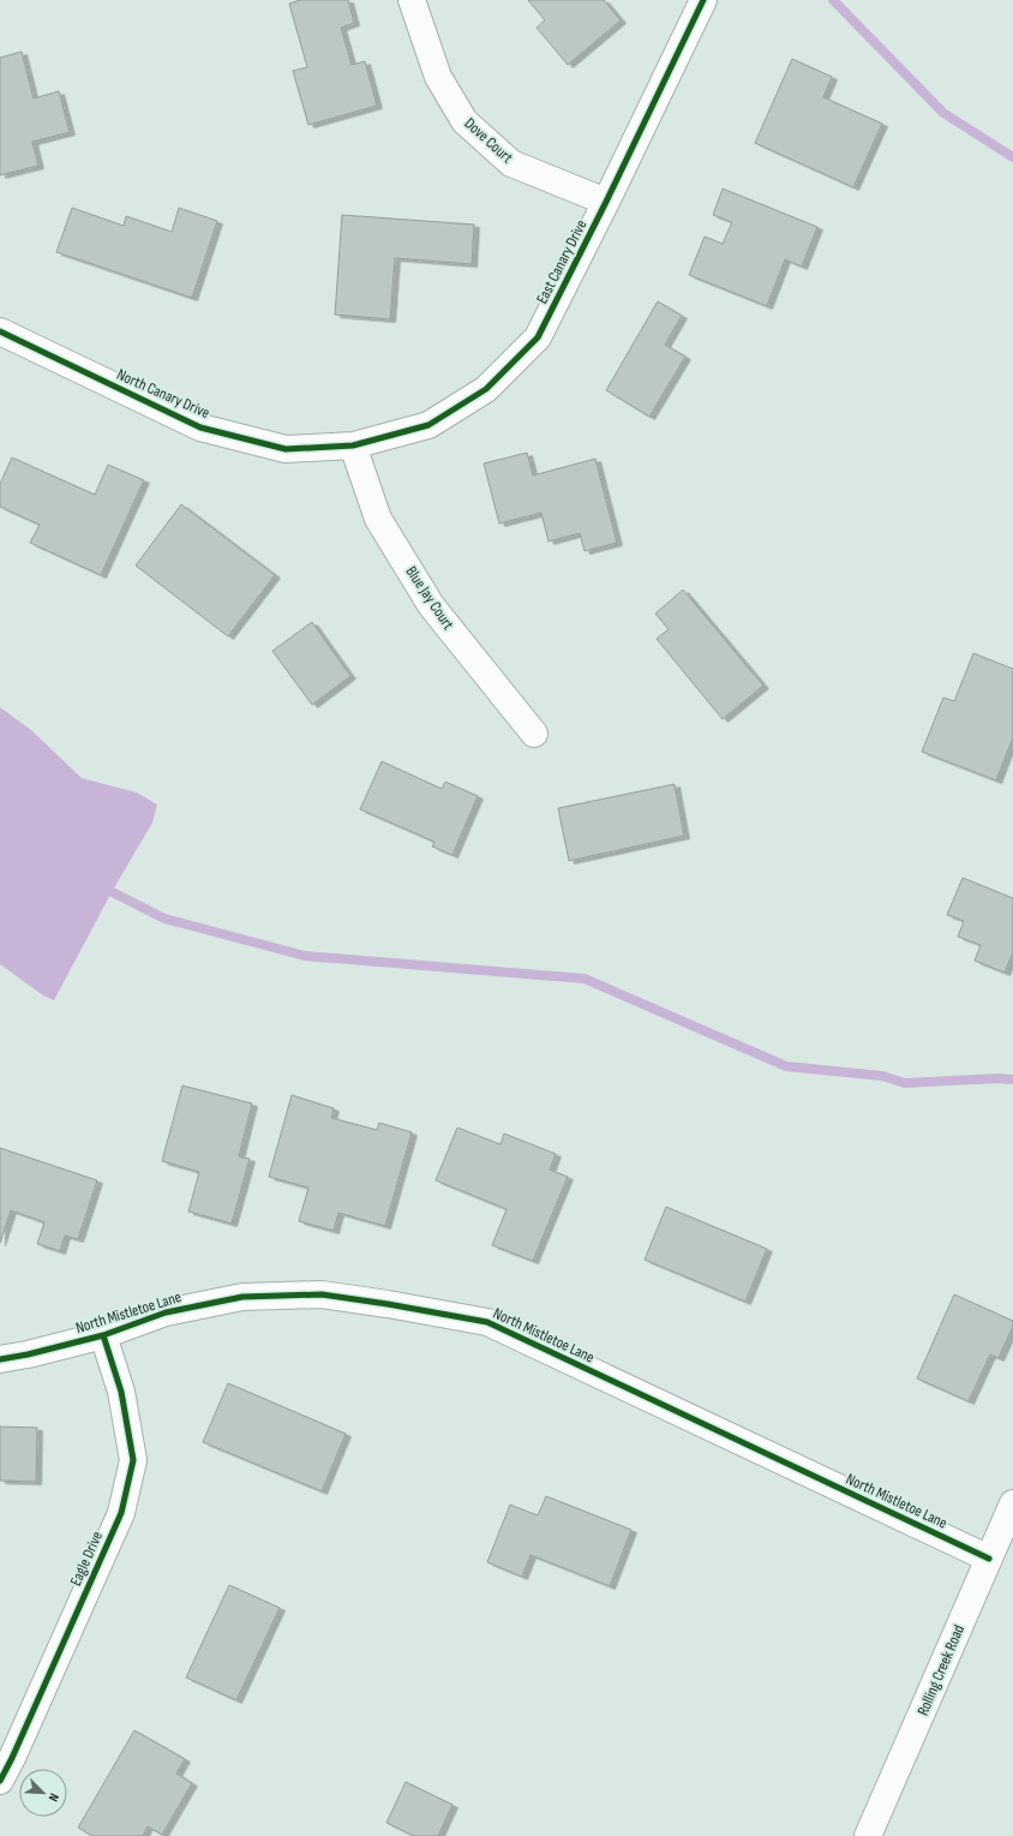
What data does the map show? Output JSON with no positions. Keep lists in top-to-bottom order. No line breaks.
{"streets":{"street":["Dove Court","East Canary Drive","North Canary Drive","Blue Jay Court","North Mistletoe Lane","Eagle Drive","Rolling Creek Road"]},"crossings":[["Dove Court","East Canary Drive"],["East Canary Drive","North Canary Drive"],["East Canary Drive","Blue Jay Court"],["North Canary Drive","Blue Jay Court"],["North Mistletoe Lane","Eagle Drive"],["North Mistletoe Lane","Rolling Creek Road"]],"north":"bottom right"}
